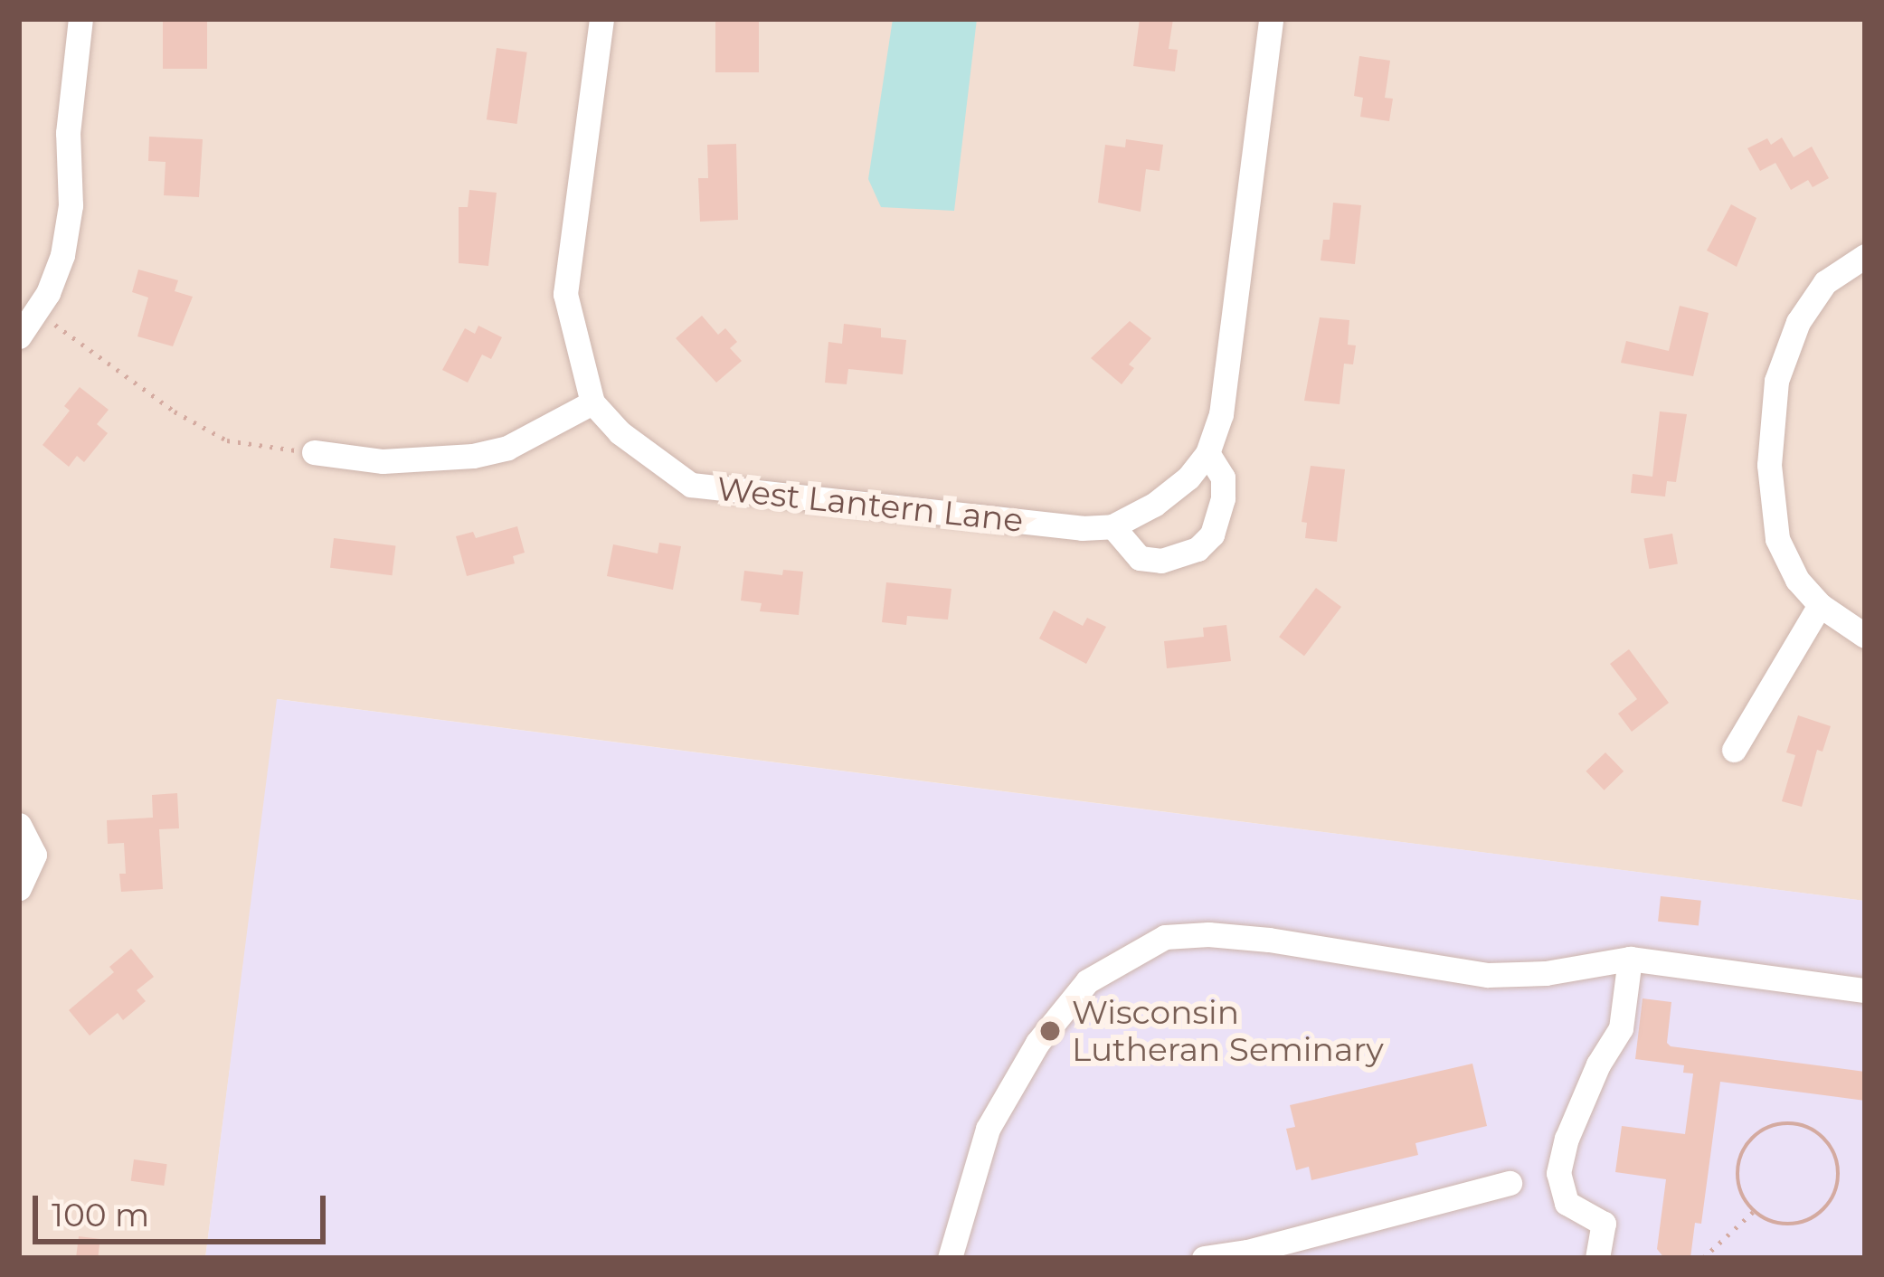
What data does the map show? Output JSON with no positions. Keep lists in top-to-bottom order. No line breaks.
{"streets":{"street":["West Lantern Lane"]},"places":["Wisconsin Lutheran Seminary"],"scale_bar":"100 m"}
